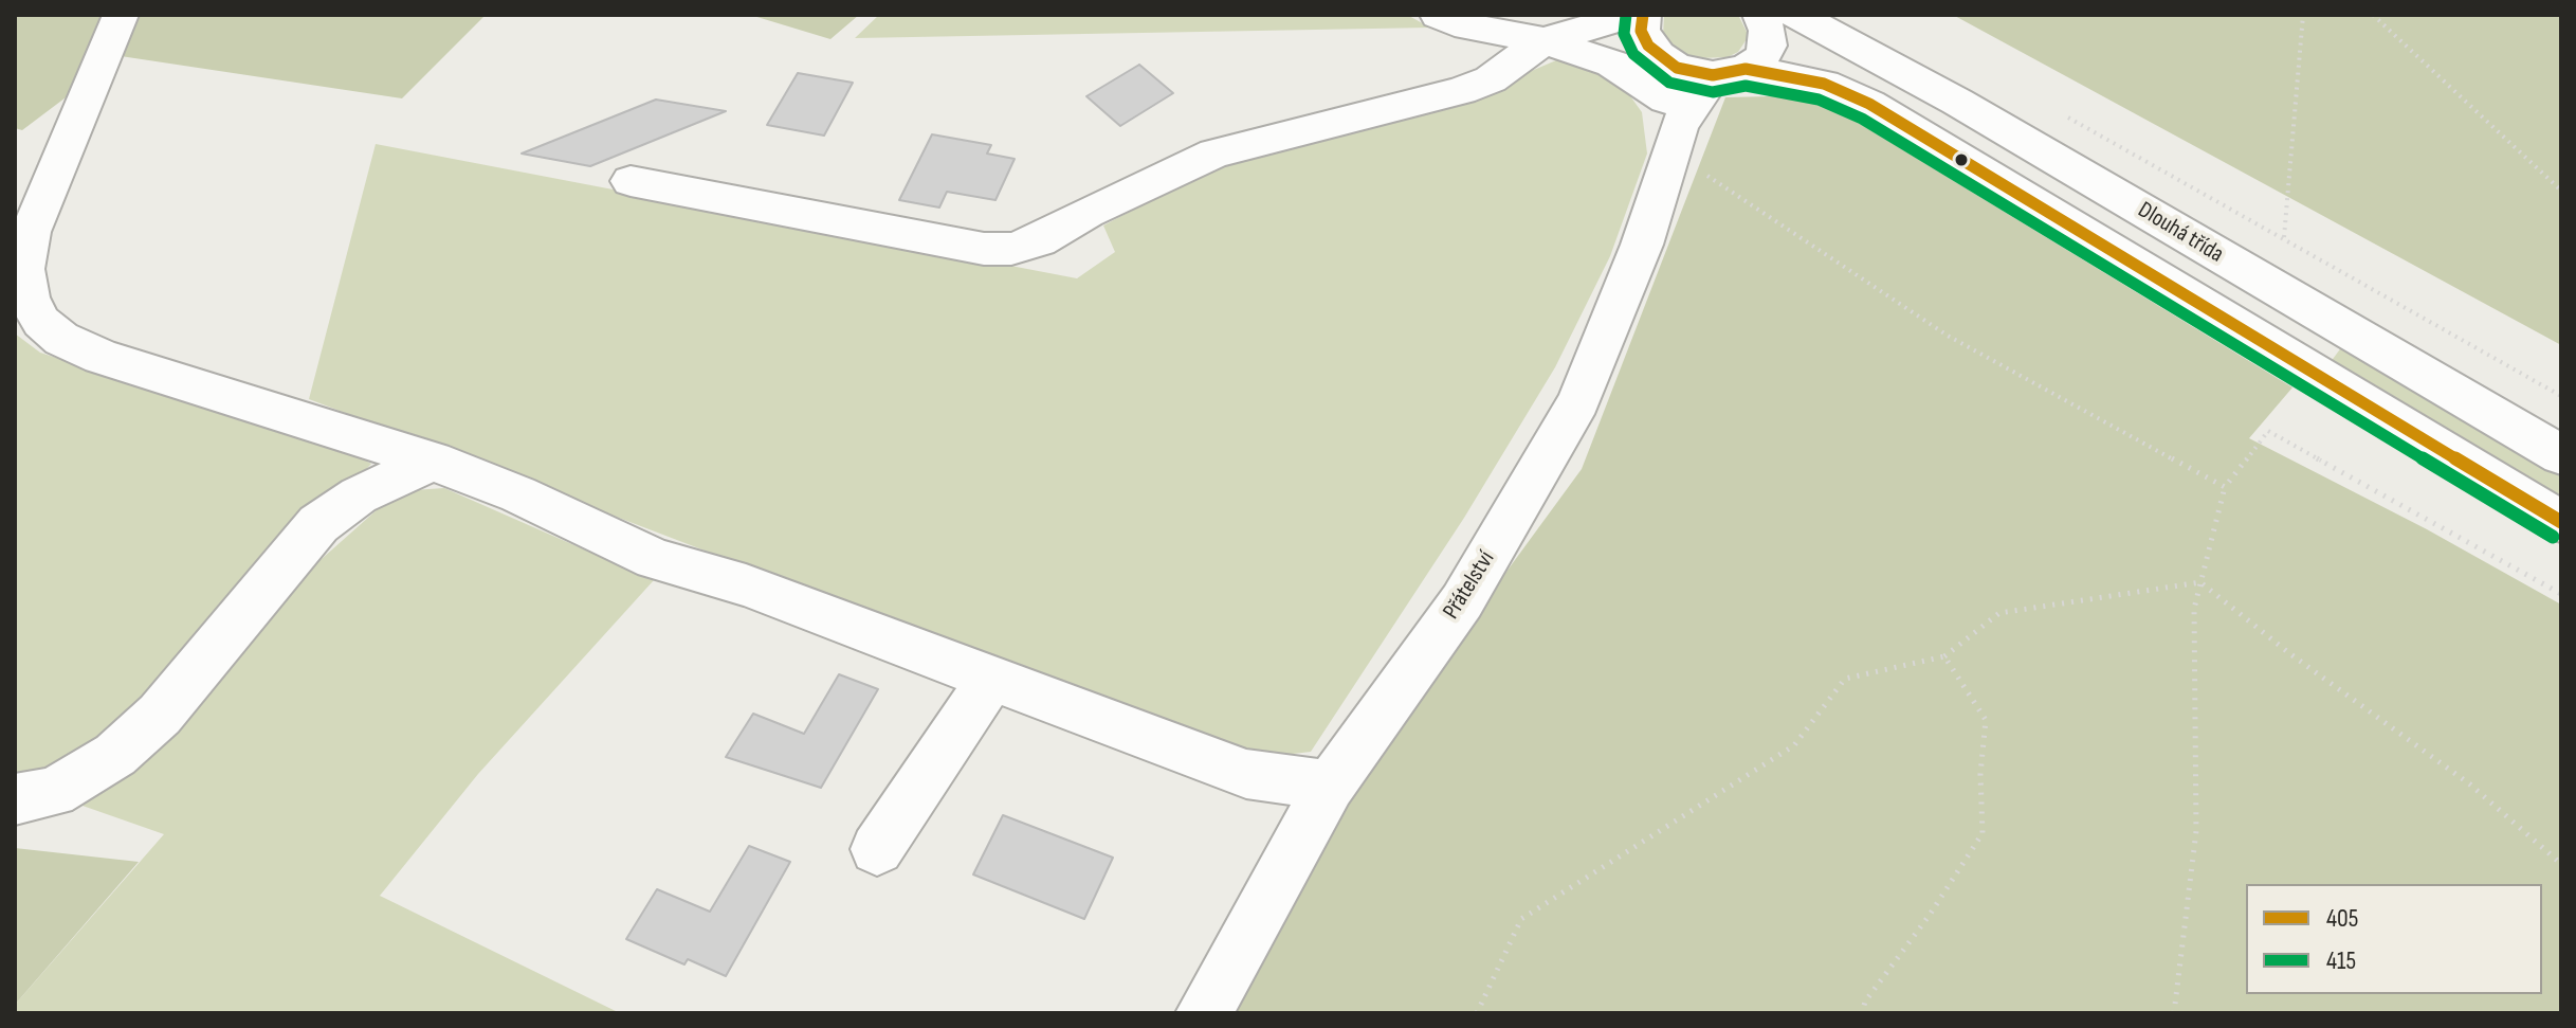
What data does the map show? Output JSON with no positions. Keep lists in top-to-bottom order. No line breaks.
{"streets":{"street":["Dlouhá třída","Přátelství"]},"lines":["transit line 405","transit line 415"],"legend":["405","415"]}
